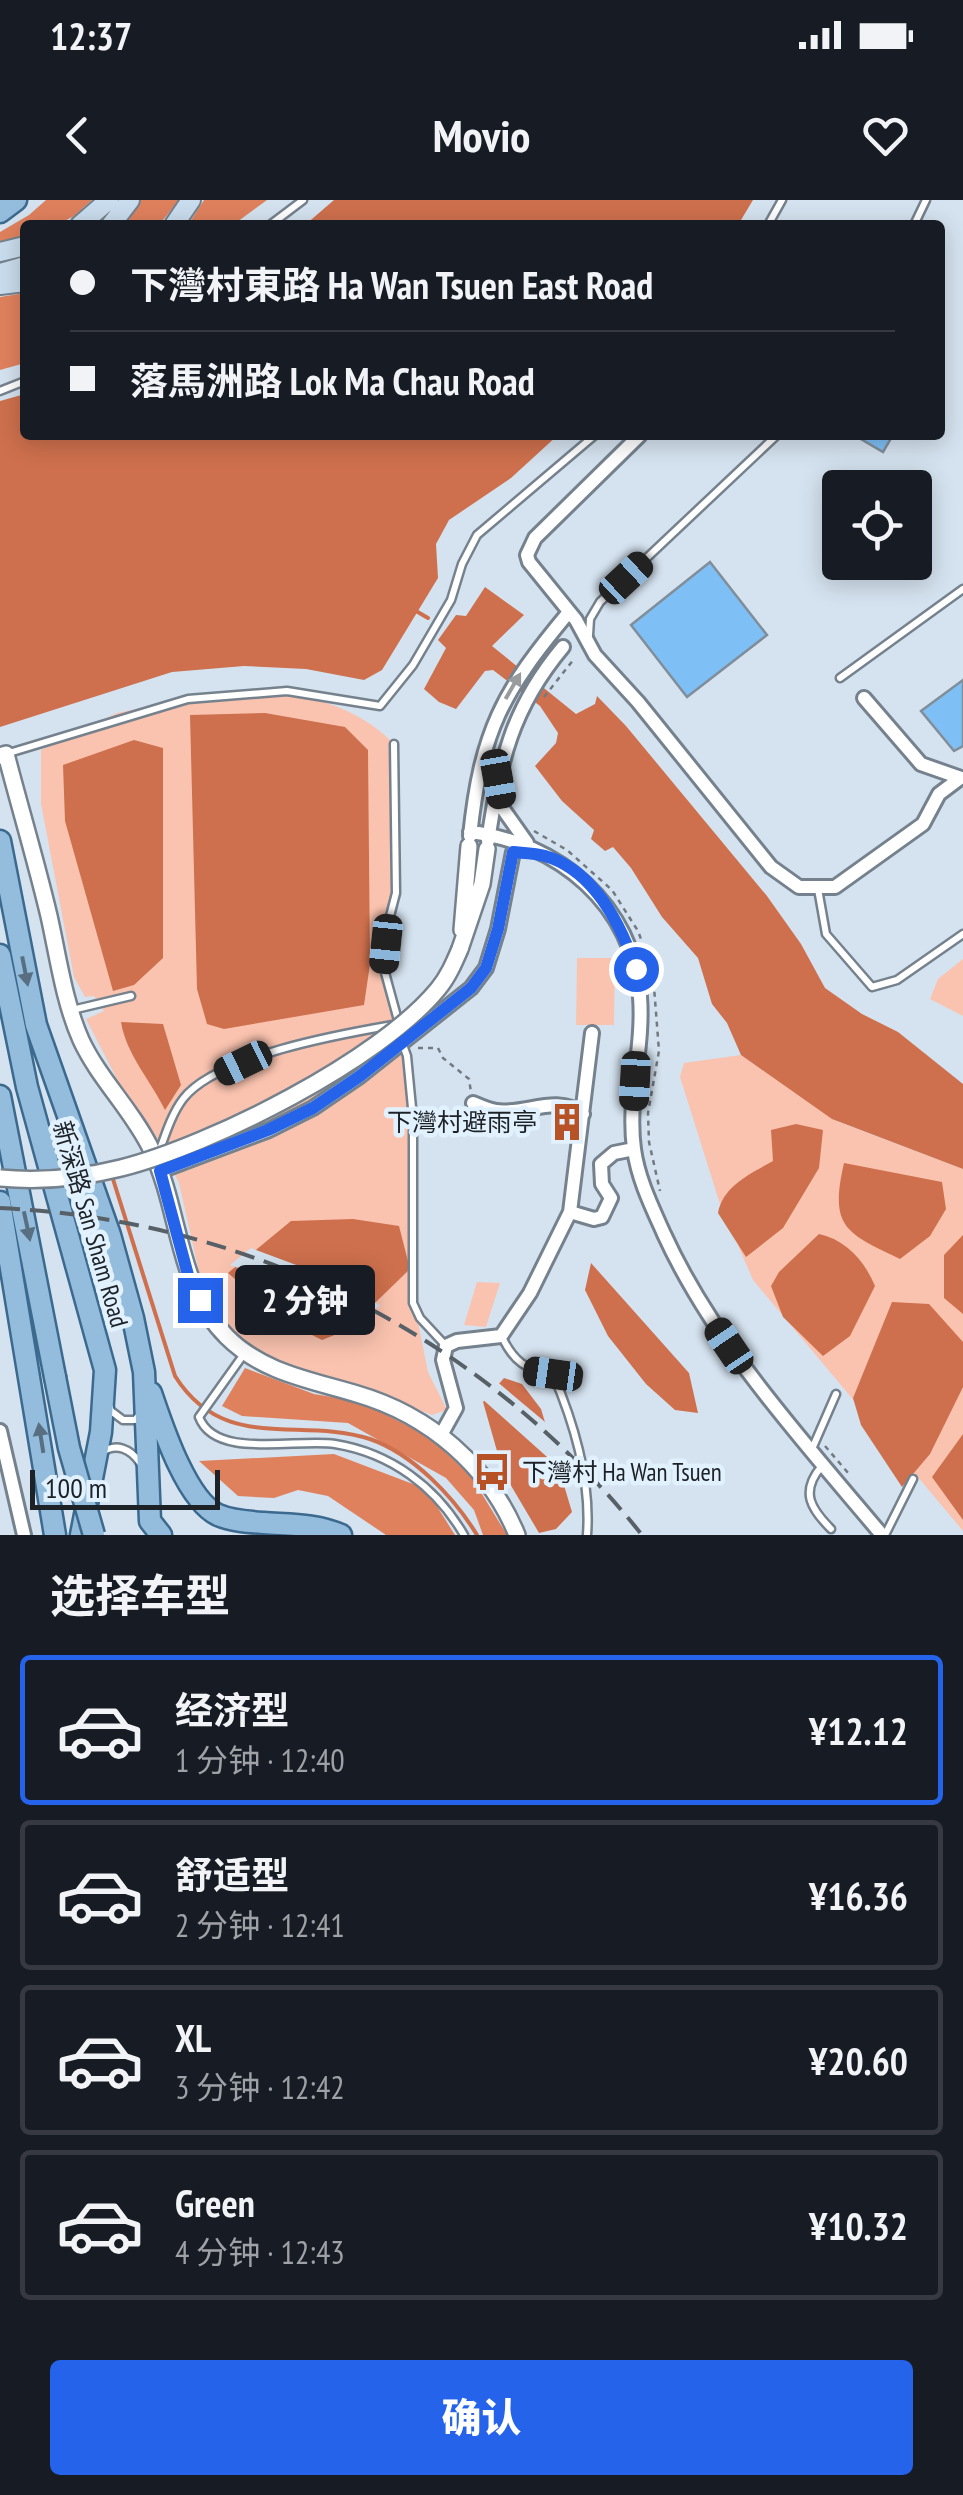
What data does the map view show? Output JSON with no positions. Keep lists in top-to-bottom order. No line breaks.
{"streets":{"main road":["新深路 San Sham Road"]},"places":{"building":["下灣村避雨亭"],"bus stop":["下灣村 Ha Wan Tsuen"]},"scale_bar":"100 m","page":{"status":"12:37","header":"Movio","banner":["下灣村東路 Ha Wan Tsuen East Road","落馬洲路 Lok Ma Chau Road"],"bubble":"2 分钟","scale":"100 m","heading":"选择车型","list":[{"name":"经济型","note":"1 分钟 · 12:40","value":"¥12.12"},{"name":"舒适型","note":"2 分钟 · 12:41","value":"¥16.36"},{"name":"XL","note":"3 分钟 · 12:42","value":"¥20.60"},{"name":"Green","note":"4 分钟 · 12:43","value":"¥10.32"}],"buttons":"确认"}}
